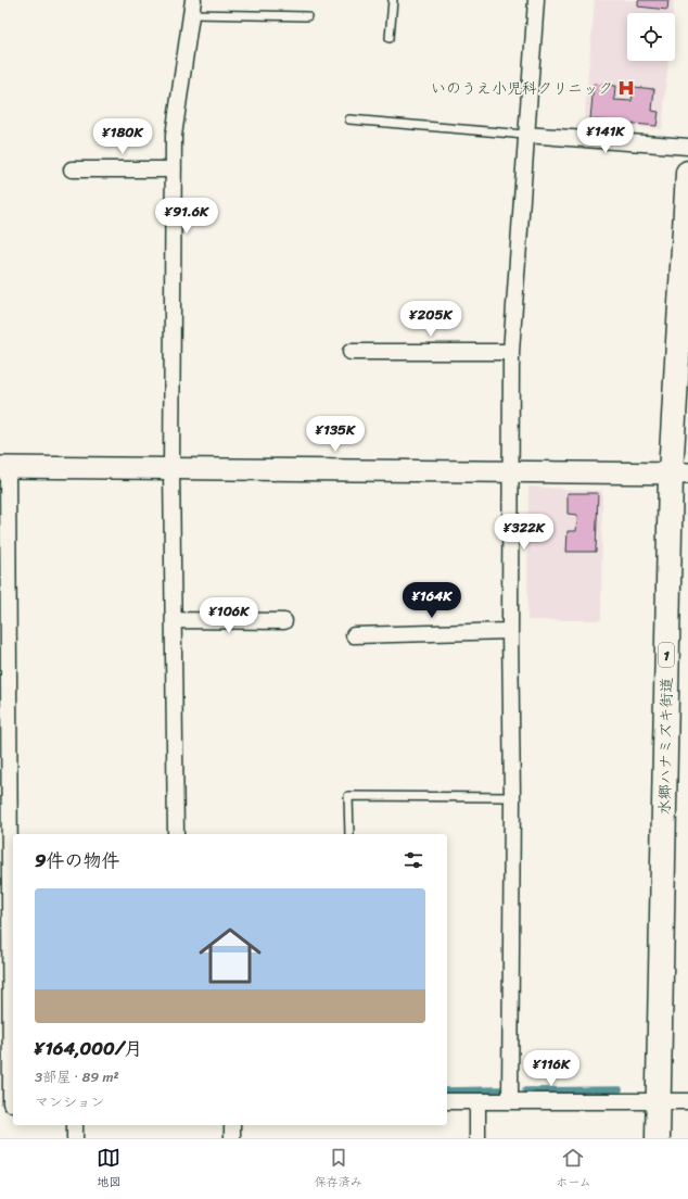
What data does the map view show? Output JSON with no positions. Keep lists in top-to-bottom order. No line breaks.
{"streets":{"main road":["1","水郷ハナミズキ街道"]},"places":{"hospital":["いのうえ小児科クリニック"]},"page":{"price":["¥141K","¥180K","¥91.6K","¥205K","¥135K","¥322K","¥164K","¥106K","¥116K"],"heading":"9件の物件","list":[{"name":"¥164,000/月","note":"3部屋 · 89 m² · マンション"}],"tabs":["地図","保存済み","ホーム"]}}
